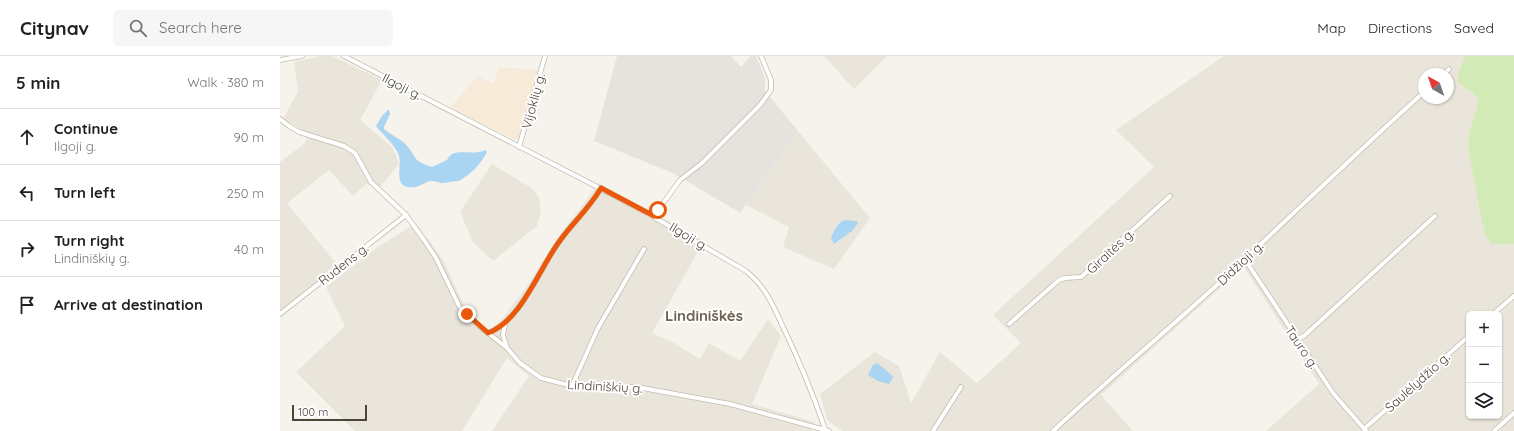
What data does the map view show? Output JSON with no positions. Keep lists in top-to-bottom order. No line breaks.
{"streets":{"street":["Ilgoji g.","Vijoklių g.","Giraitės g.","Didžioji g.","Rudens g.","Tauro g.","Saulėlydžio g.","Lindiniškių g."]},"crossings":[["Ilgoji g.","Vijoklių g."],["Ilgoji g.","Lindiniškių g."],["Didžioji g.","Tauro g."],["Rudens g.","Lindiniškių g."],["Tauro g.","Saulėlydžio g."]],"districts":["Lindiniškės"],"scale_bar":"100 m","north":"top left","page":{"header":"Citynav","search":"Search here","nav":["Map","Directions","Saved"],"heading":["5 min","Walk · 380 m"],"list":[["Continue","Ilgoji g.","90 m"],["Turn left","250 m"],["Turn right","Lindiniškių g.","40 m"],"Arrive at destination"],"map_buttons":["+","−"],"scale":"100 m"}}
